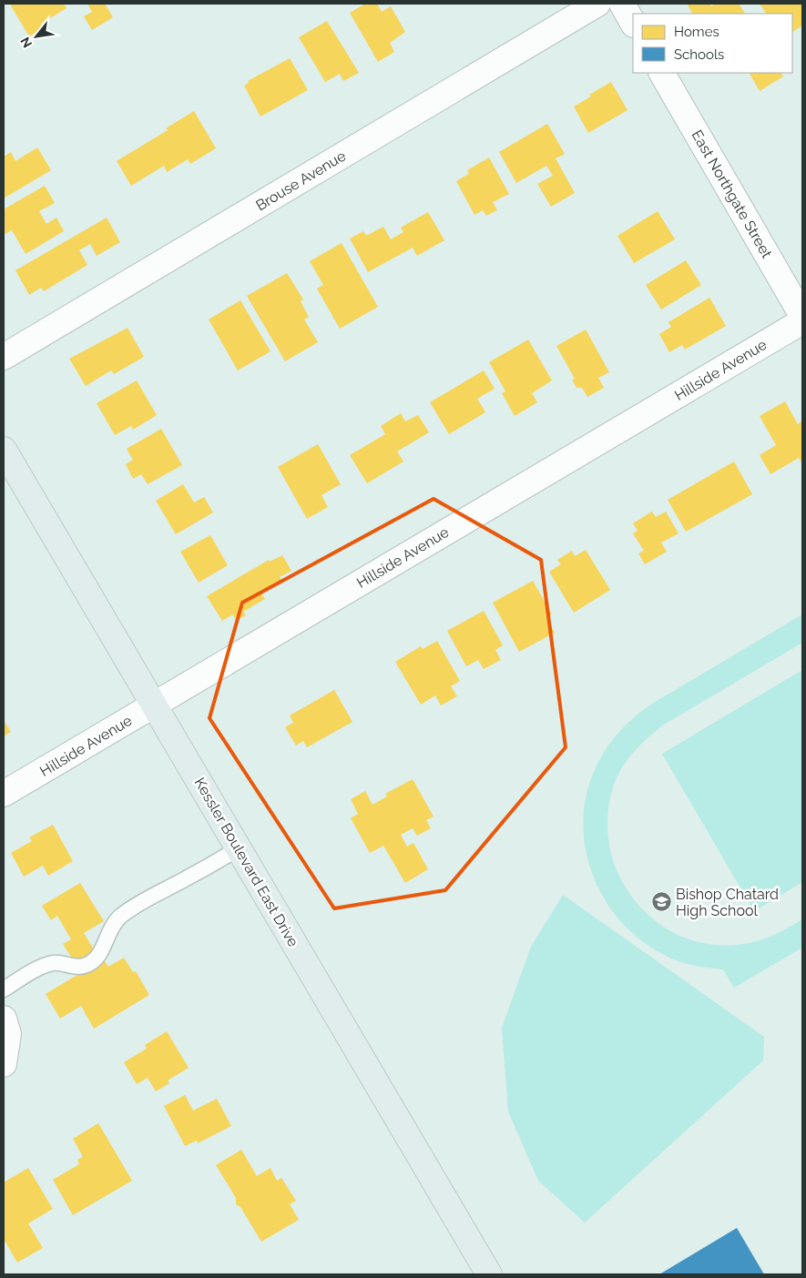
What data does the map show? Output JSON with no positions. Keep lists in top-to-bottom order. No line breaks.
{"streets":{"main road":["Kessler Boulevard East Drive"],"street":["Brouse Avenue","East Northgate Street","Hillside Avenue"]},"crossings":[["Hillside Avenue","Kessler Boulevard East Drive"]],"places":{"school or university":["Bishop Chatard High School"]},"legend":["Homes","Schools"],"north":"bottom left"}
